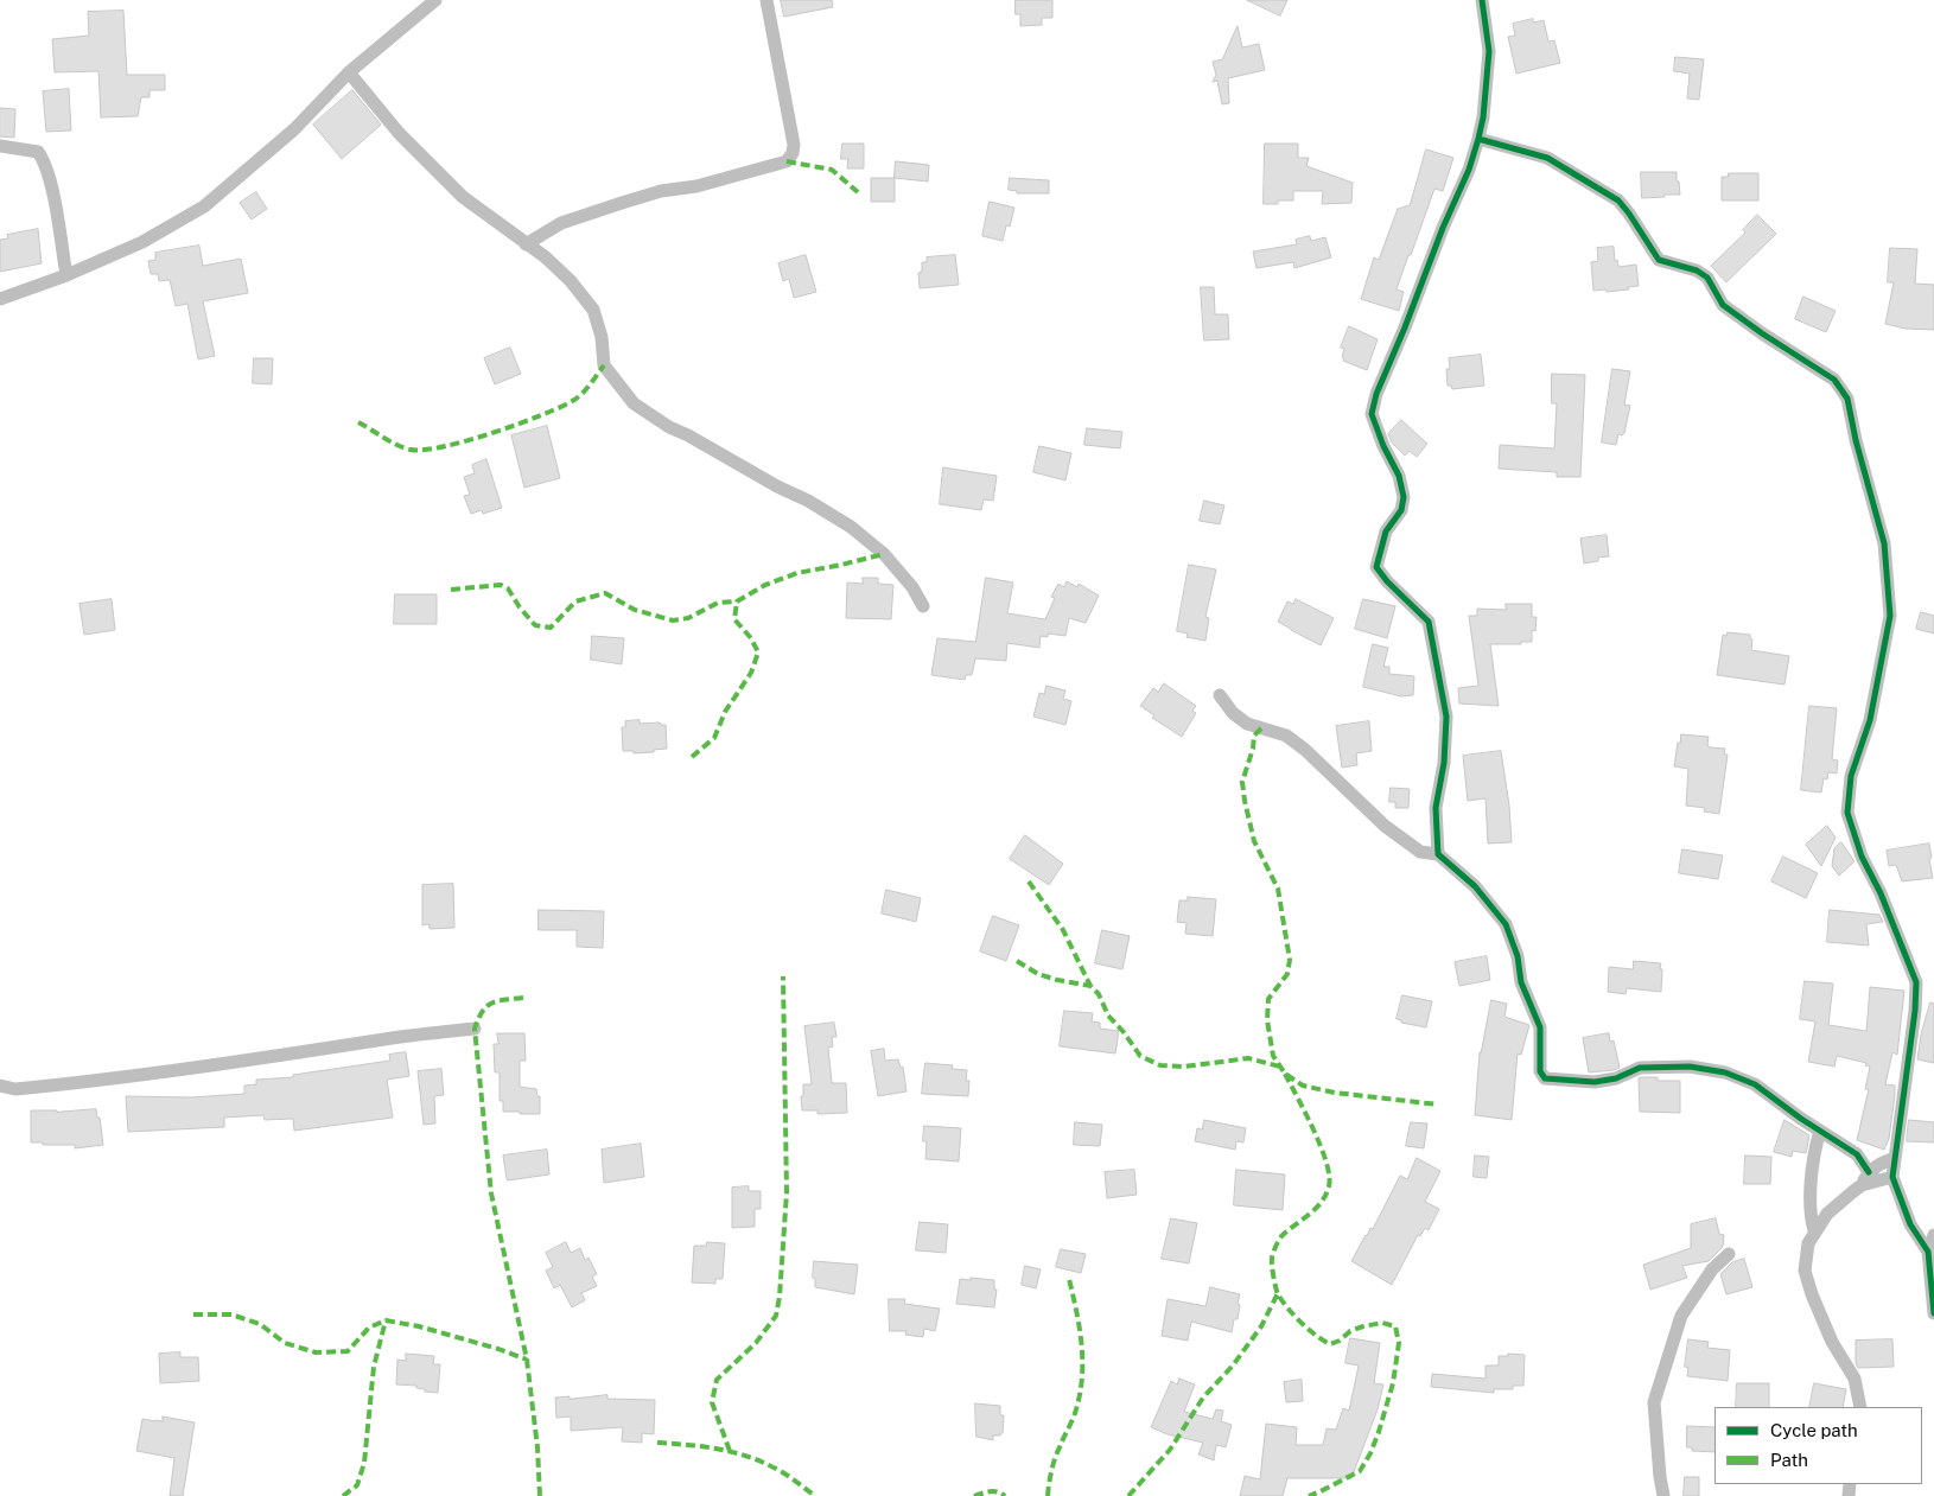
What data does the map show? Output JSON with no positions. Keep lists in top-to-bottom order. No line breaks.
{"legend":["Cycle path","Path"]}
